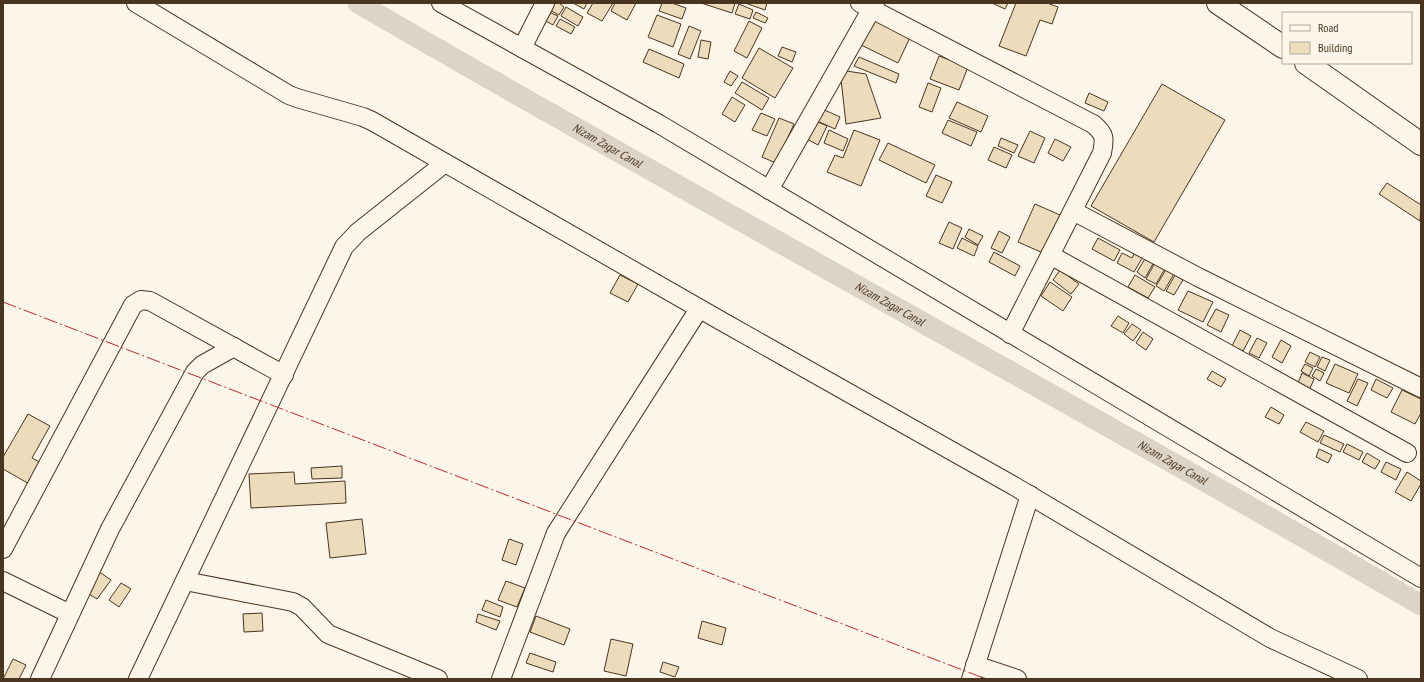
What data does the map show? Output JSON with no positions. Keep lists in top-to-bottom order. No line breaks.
{"water":["Nizam Zagar Canal"],"legend":["Road","Building"]}
